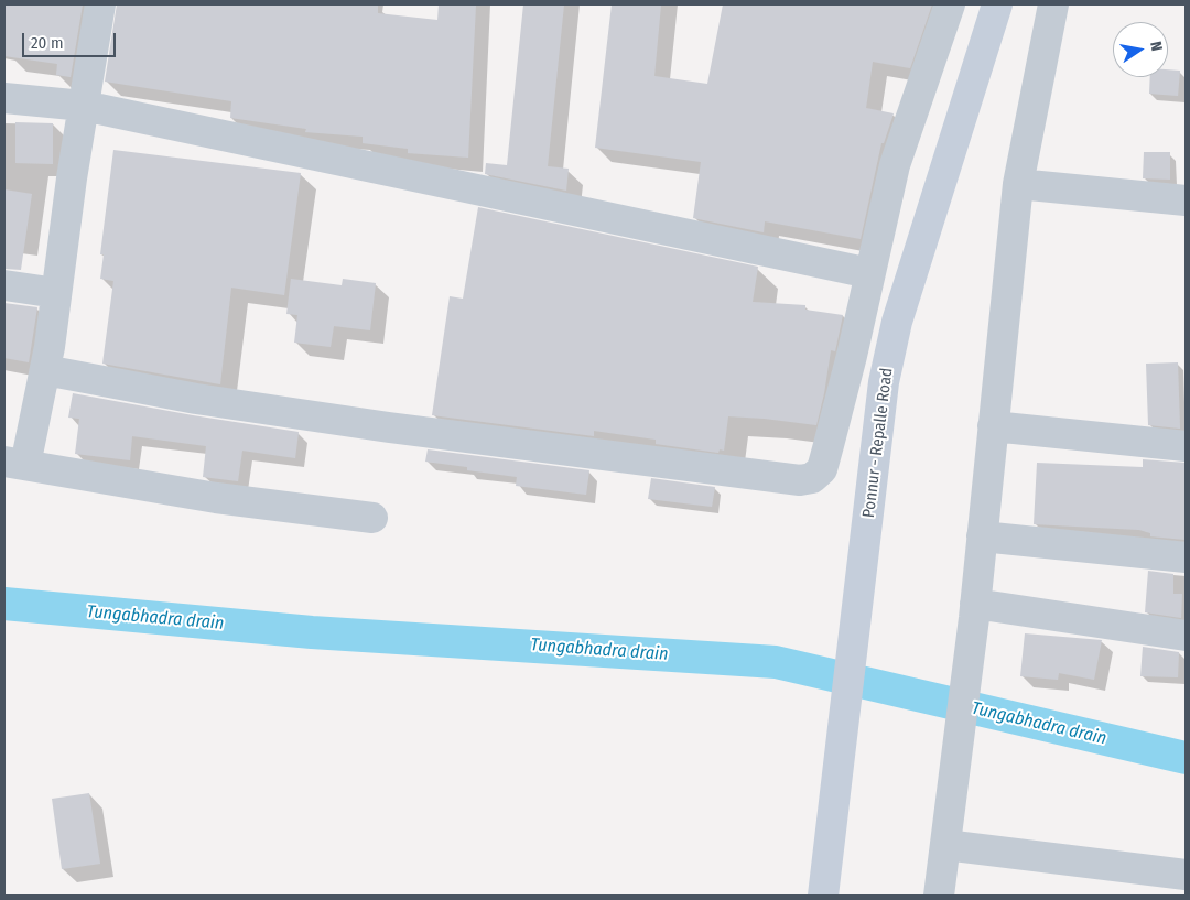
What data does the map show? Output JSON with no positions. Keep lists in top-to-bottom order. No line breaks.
{"streets":{"main road":["Ponnur - Repalle Road"]},"water":["Tungabhadra drain"],"scale_bar":"20 m","north":"right"}
